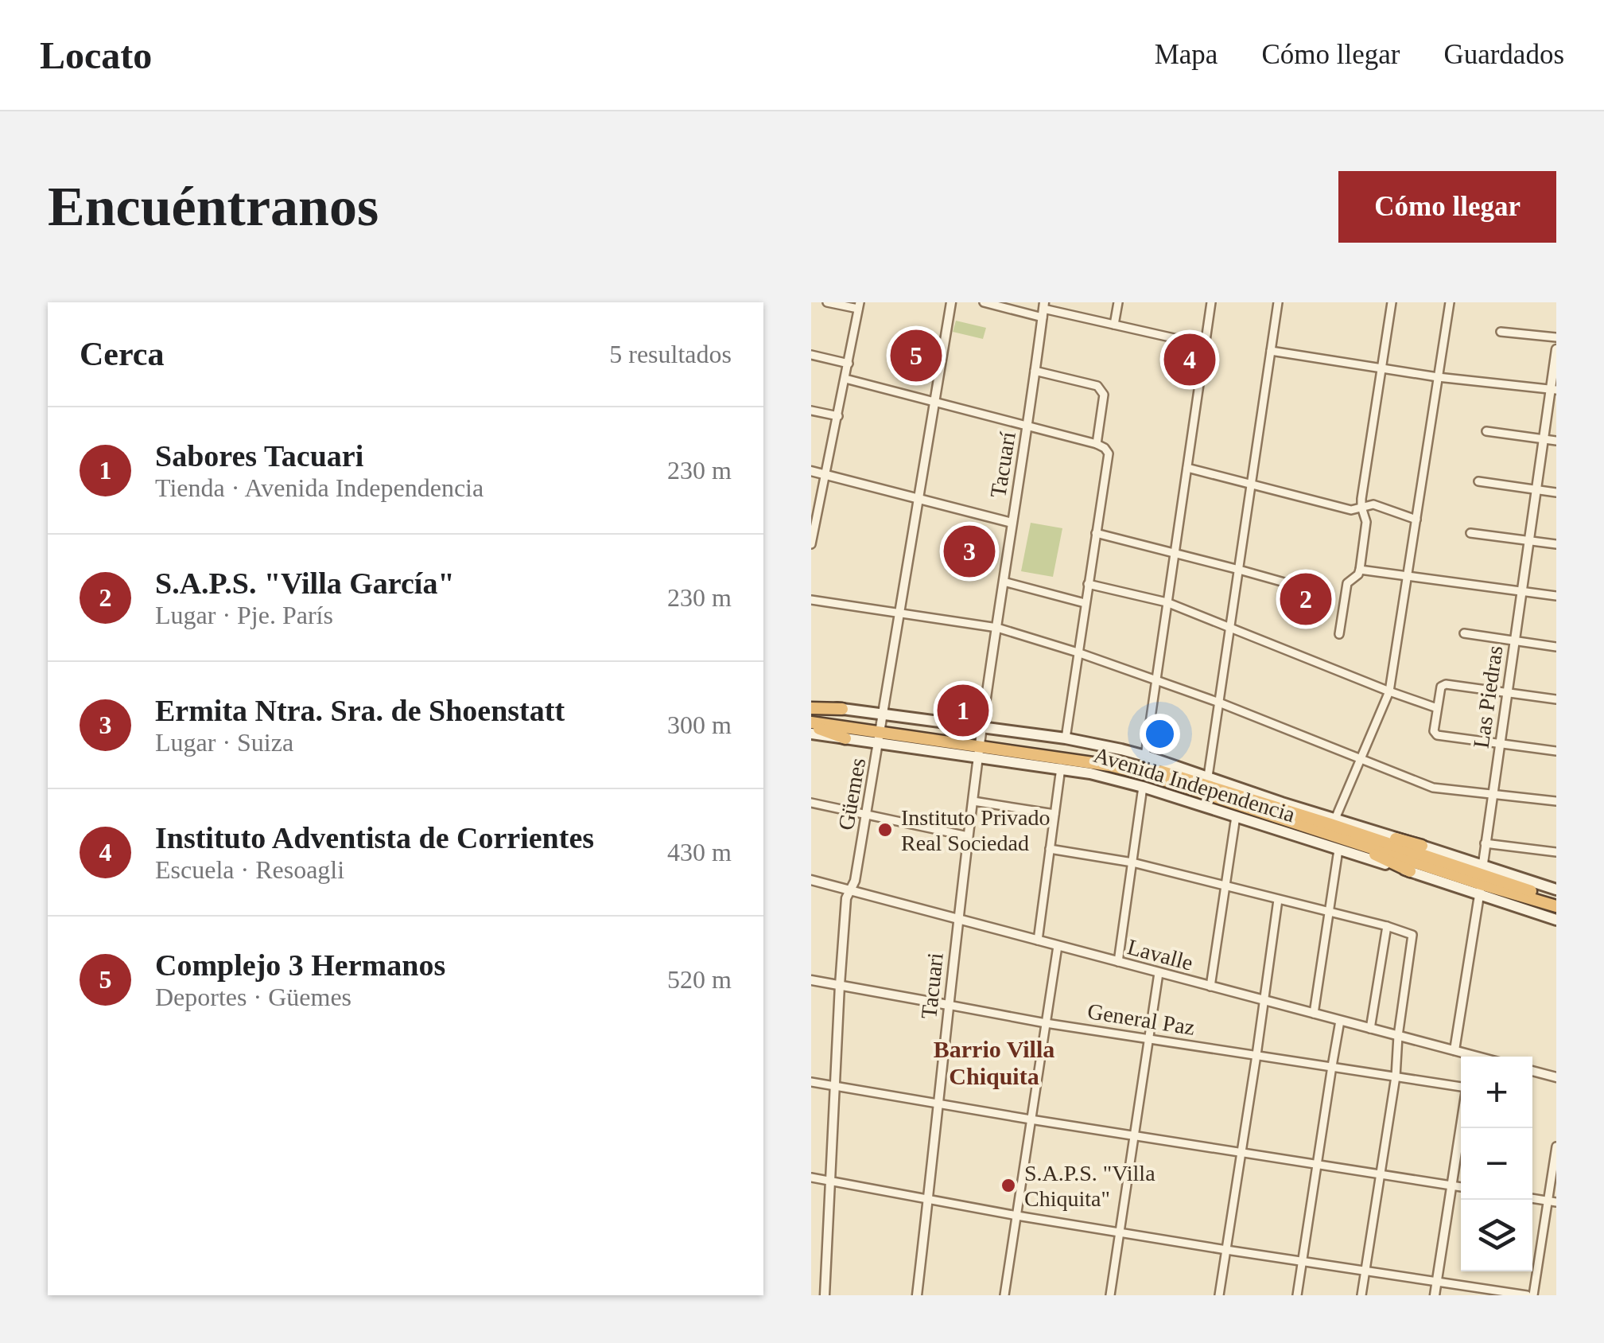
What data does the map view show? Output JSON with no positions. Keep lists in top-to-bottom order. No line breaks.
{"streets":{"highway":["Avenida Independencia"],"street":["Tacuarí","Las Piedras","Güemes","Lavalle","Tacuari","General Paz"]},"crossings":[["Tacuarí","Avenida Independencia"],["Tacuarí","Tacuari"],["Las Piedras","Avenida Independencia"],["Las Piedras","Lavalle"],["Avenida Independencia","Güemes"],["Avenida Independencia","Tacuari"],["Güemes","Lavalle"],["Güemes","General Paz"],["Lavalle","Tacuari"],["Tacuari","General Paz"]],"districts":["Barrio Villa Chiquita"],"places":["Instituto Privado Real Sociedad","S.A.P.S. \"Villa Chiquita\""],"page":{"header":"Locato","nav":["Mapa","Cómo llegar","Guardados"],"buttons":"Cómo llegar","title":"Encuéntranos","heading":["Cerca","5 resultados"],"pins":["5","4","3","2","1"],"list":[{"mark":"1","name":"Sabores Tacuari","note":"Tienda · Avenida Independencia","value":"230 m"},{"mark":"2","name":"S.A.P.S. \"Villa García\"","note":"Lugar · Pje. París","value":"230 m"},{"mark":"3","name":"Ermita Ntra. Sra. de Shoenstatt","note":"Lugar · Suiza","value":"300 m"},{"mark":"4","name":"Instituto Adventista de Corrientes","note":"Escuela · Resoagli","value":"430 m"},{"mark":"5","name":"Complejo 3 Hermanos","note":"Deportes · Güemes","value":"520 m"}],"map_buttons":["+","−"]}}
